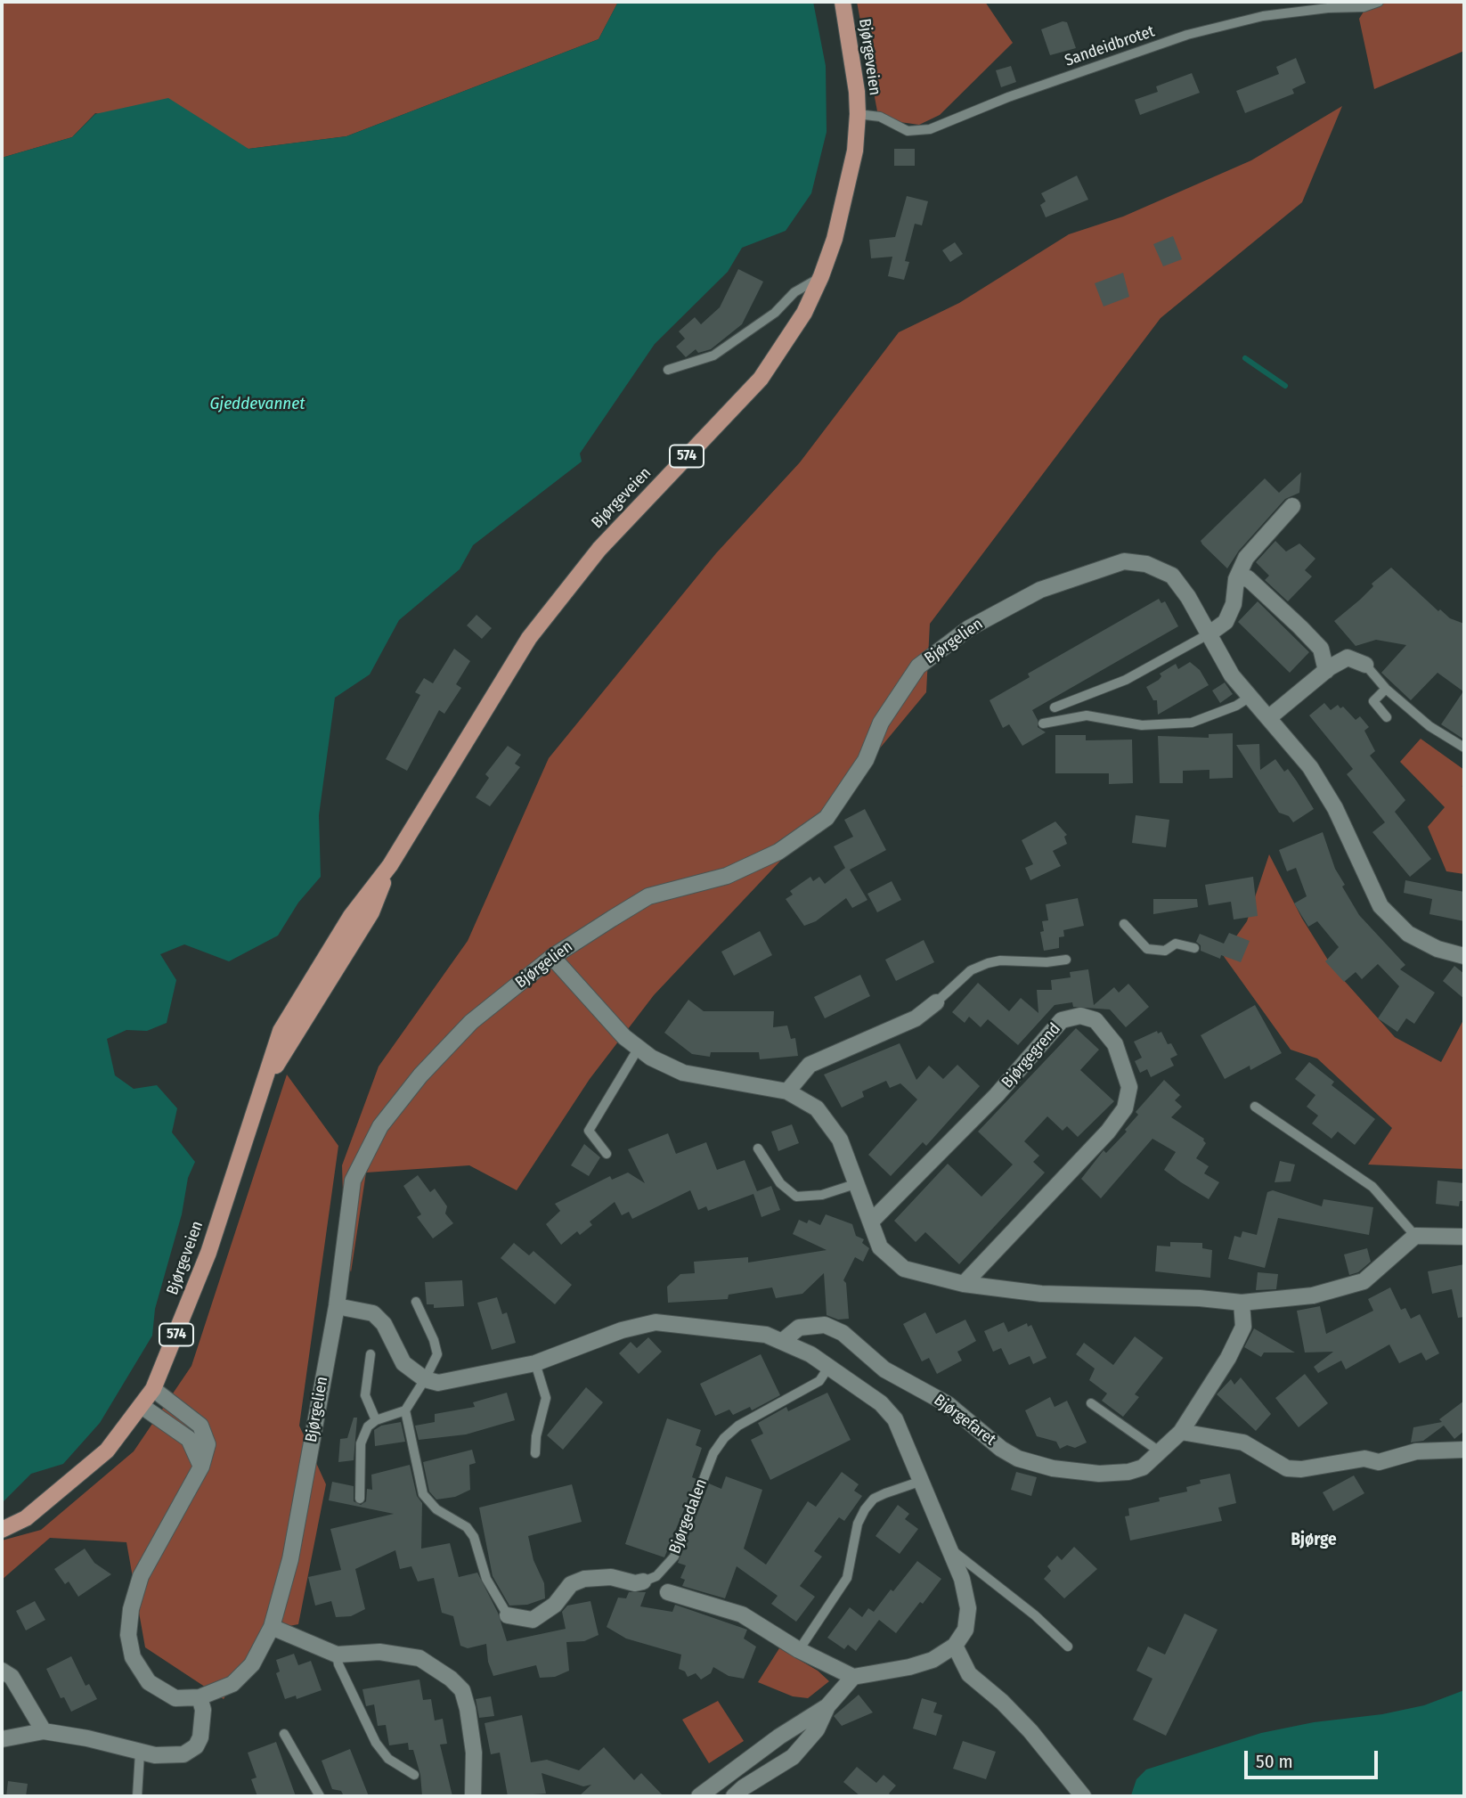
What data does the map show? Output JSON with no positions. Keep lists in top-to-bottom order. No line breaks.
{"streets":{"main road":["Bjørgeveien","574"],"street":["Bjørgelien","Bjørgegrend","Bjørgefaret","Bjørgedalen"],"lane":["Sandeidbrotet"]},"crossings":[["Sandeidbrotet","Bjørgeveien"],["Bjørgeveien","Bjørgelien"]],"districts":["Bjørge"],"water":["Gjeddevannet"],"scale_bar":"50 m"}
